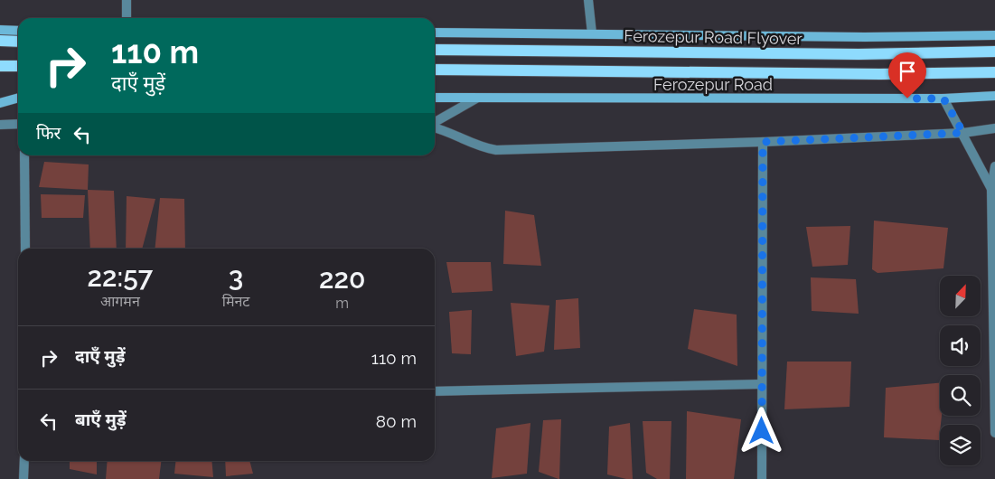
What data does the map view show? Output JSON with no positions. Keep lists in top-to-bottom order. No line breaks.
{"streets":{"main road":["Ferozepur Road Flyover","Ferozepur Road"]},"north":"top right","page":{"turn":["110 m","दाएँ मुड़ें"],"then":"फिर","eta":["22:57","आगमन","3","मिनट","220","m"],"list":[{"name":"दाएँ मुड़ें","value":"110 m"},{"name":"बाएँ मुड़ें","value":"80 m"}]}}
